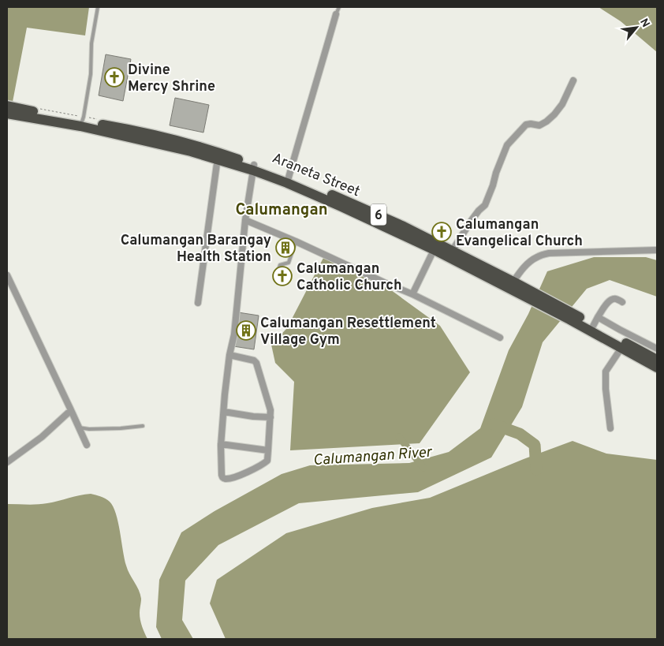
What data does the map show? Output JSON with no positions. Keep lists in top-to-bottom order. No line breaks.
{"districts":["Calumangan"],"water":["Calumangan River"],"places":{"church":["Divine Mercy Shrine","Calumangan Evangelical Church","Calumangan Catholic Church"],"building":["Calumangan Barangay Health Station","Calumangan Resettlement Village Gym"]},"north":"top right"}
